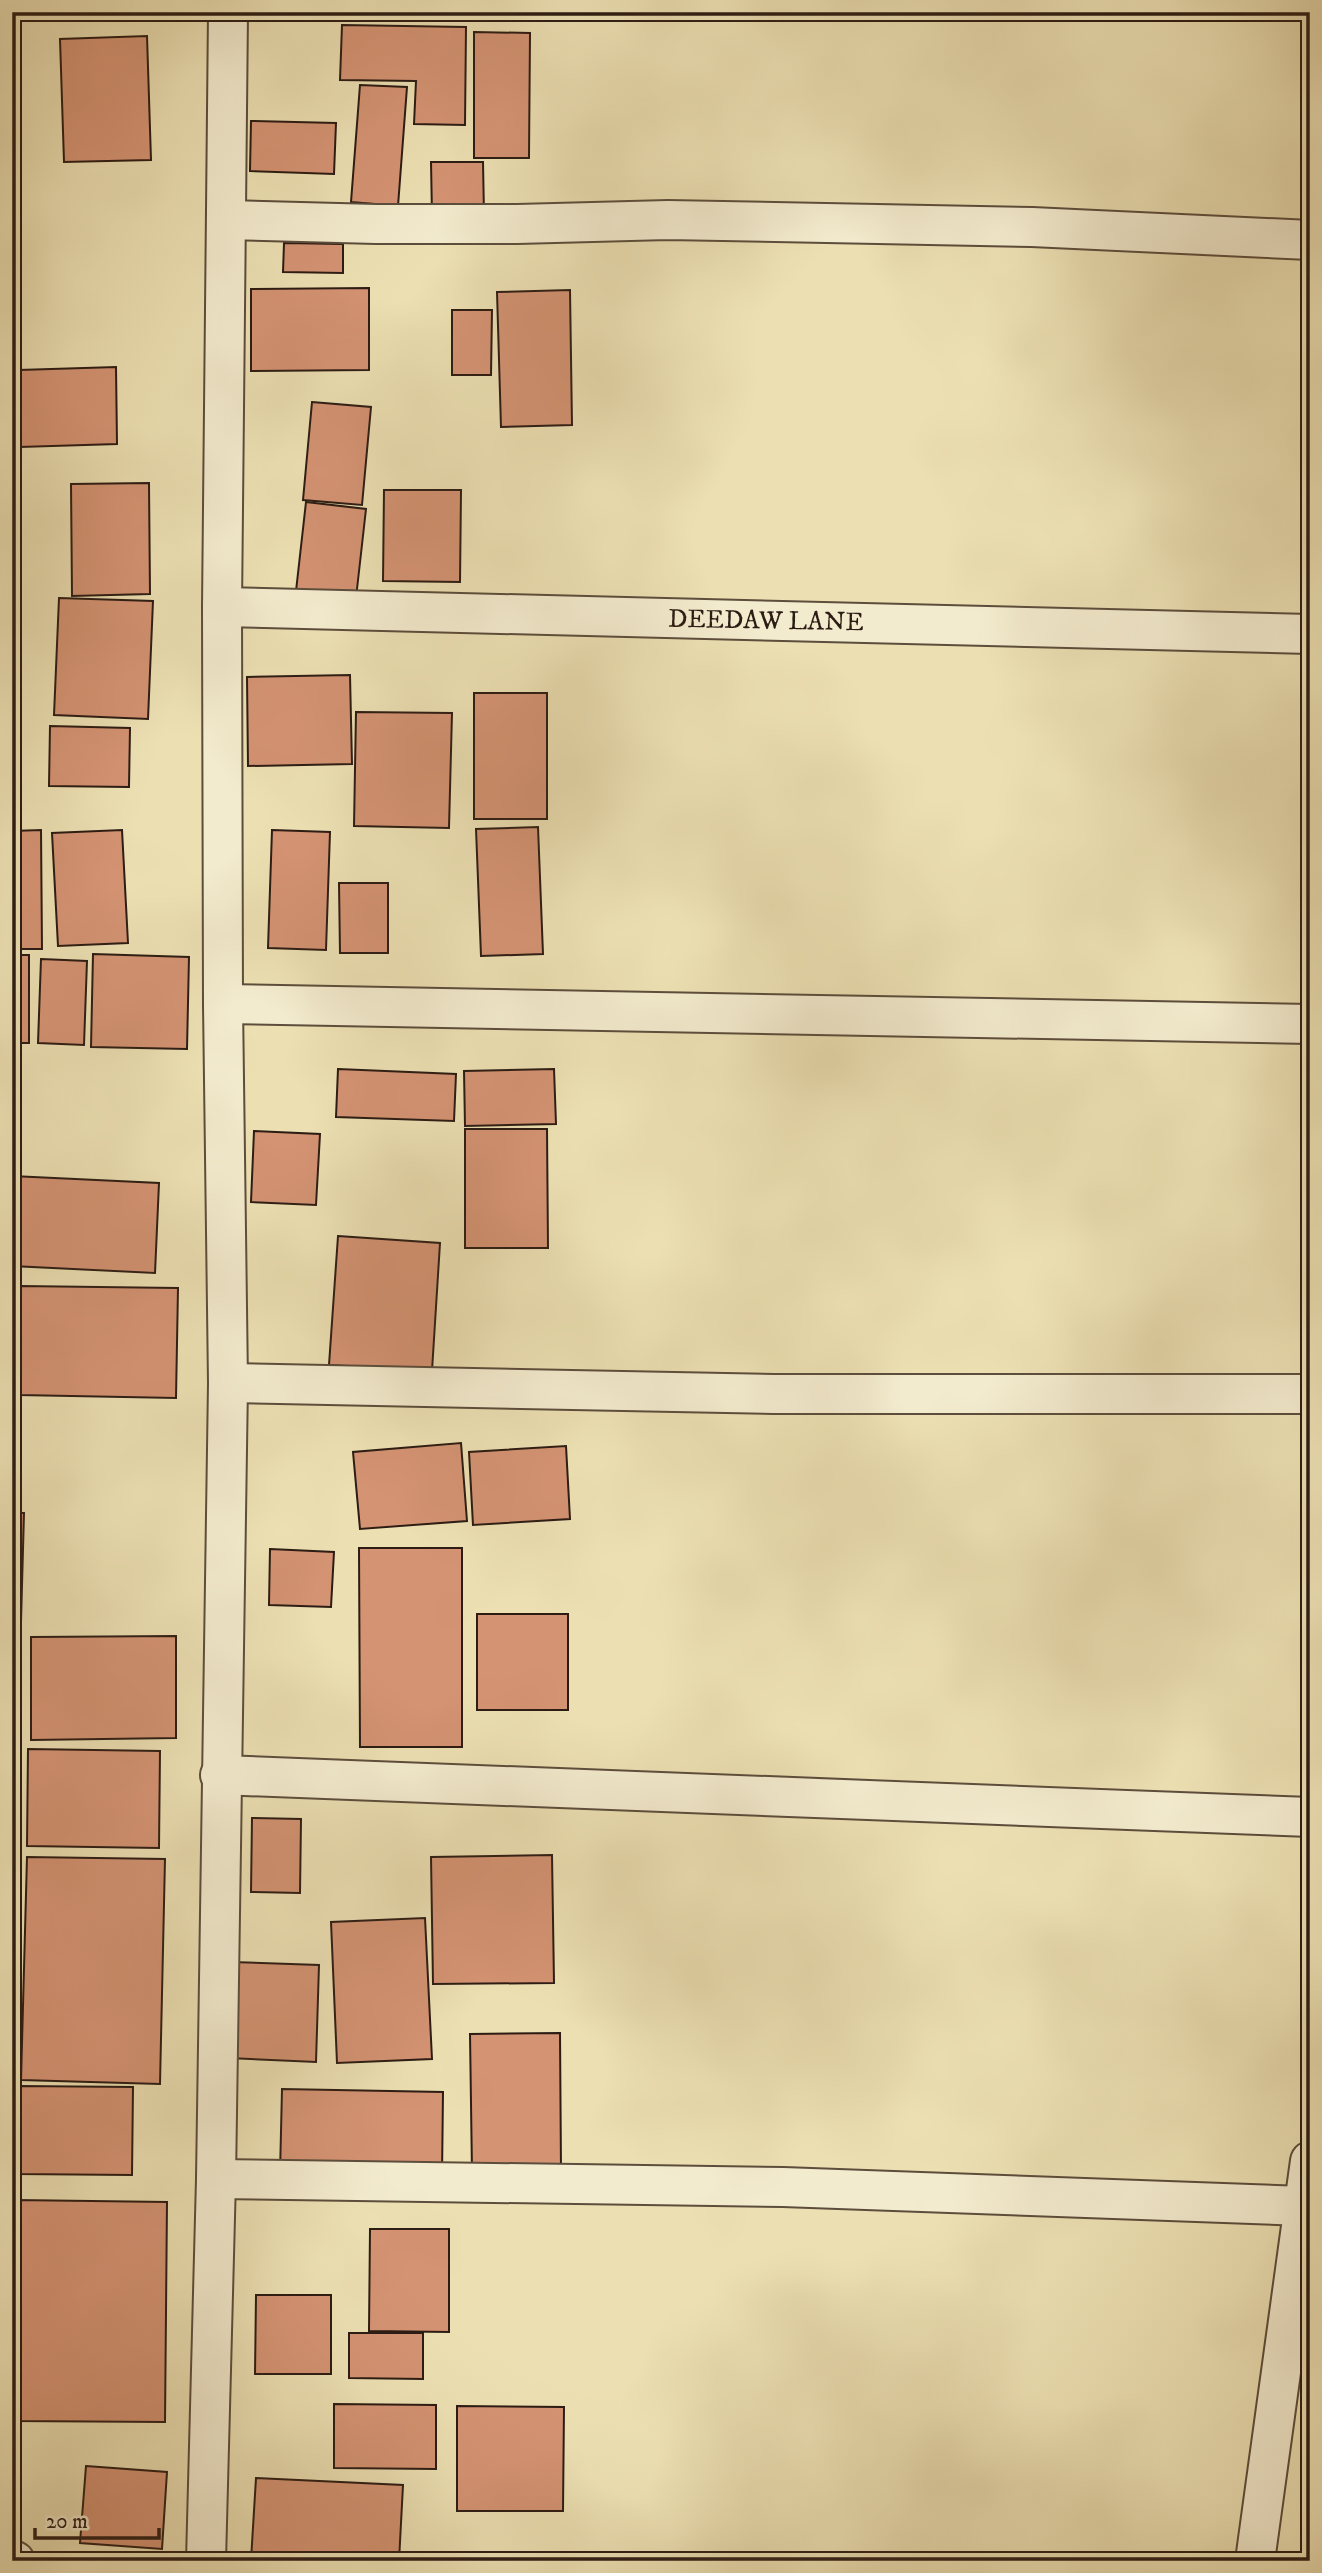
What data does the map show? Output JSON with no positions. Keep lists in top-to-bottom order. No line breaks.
{"streets":{"street":["DEEDAW LANE"]},"scale_bar":"20 m"}
